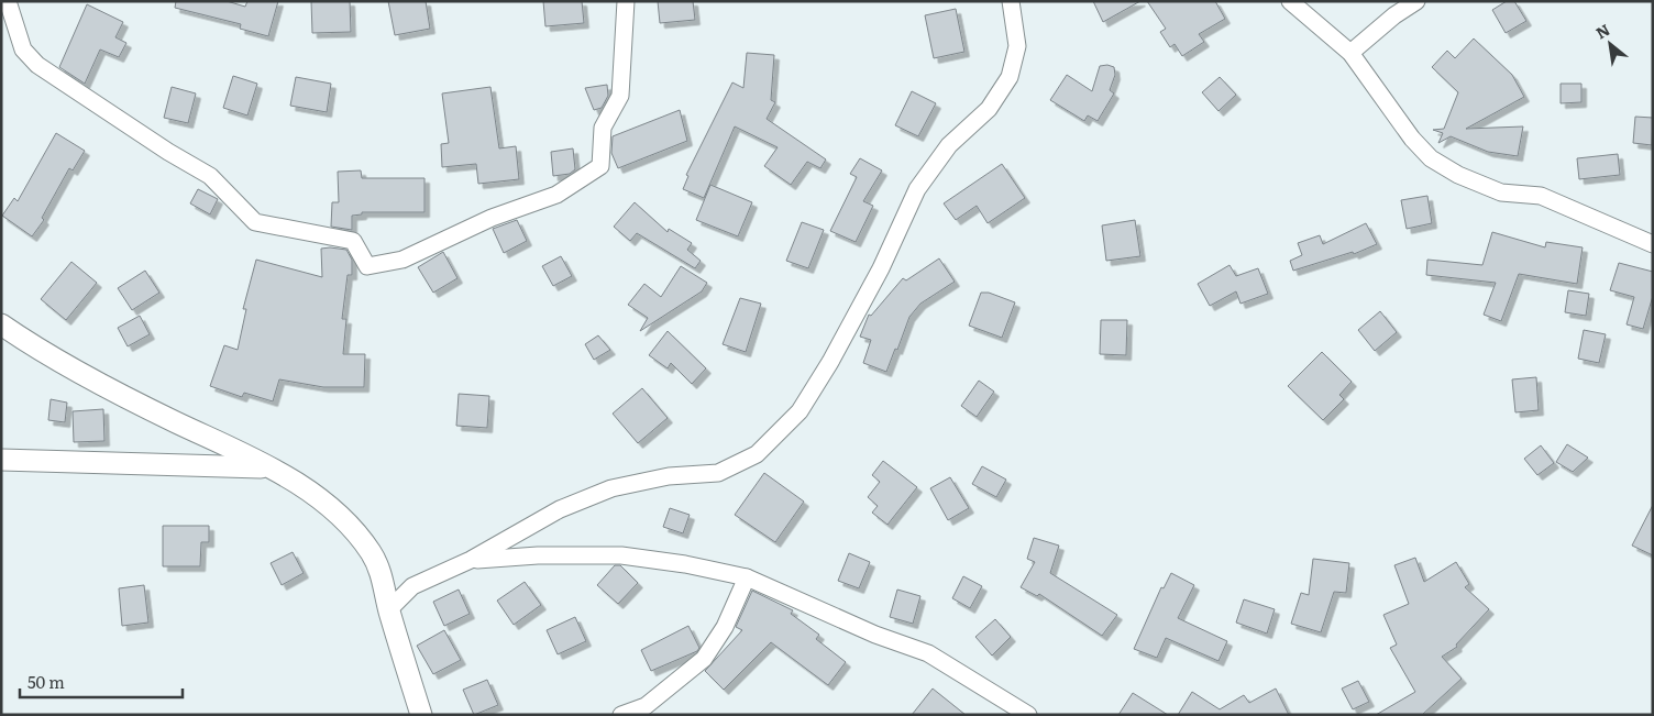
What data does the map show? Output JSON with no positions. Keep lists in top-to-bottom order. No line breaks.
{"scale_bar":"50 m","north":"top left"}
